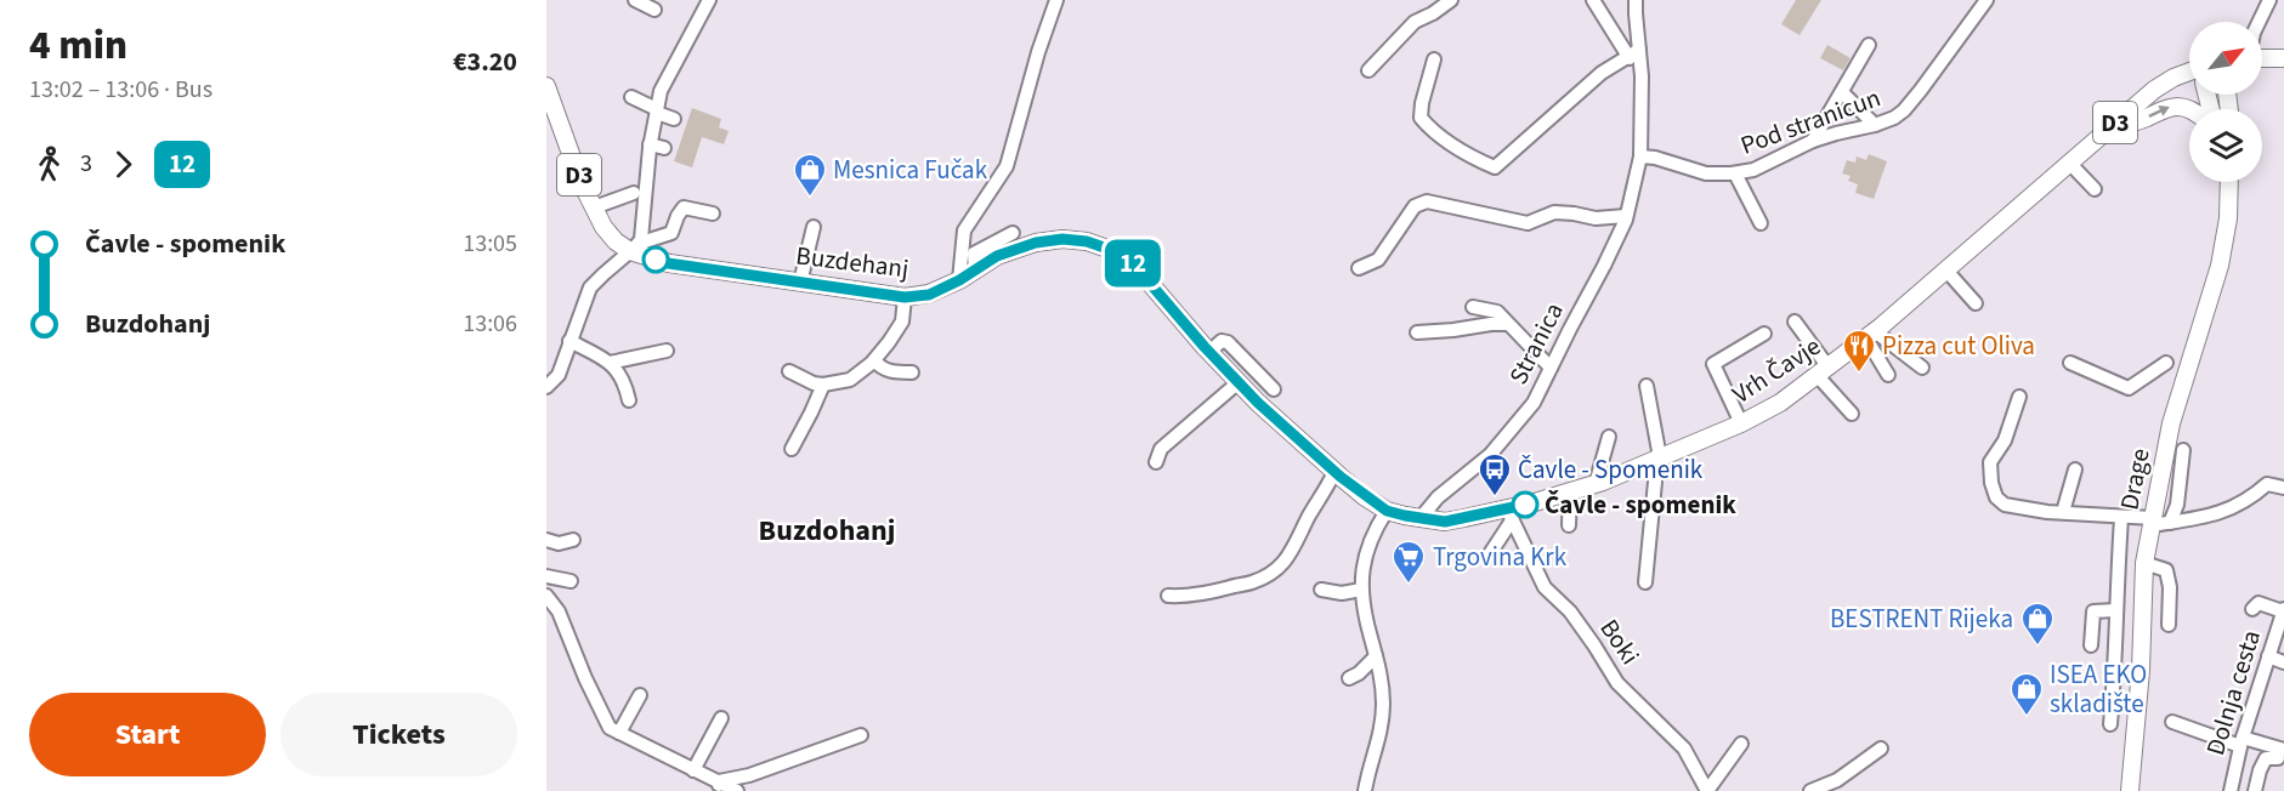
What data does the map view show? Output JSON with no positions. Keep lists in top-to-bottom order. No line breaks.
{"streets":{"main road":["D3","Buzdehanj","Vrh Čavje","Drage"],"street":["Pod stranicun","Stranica","Boki","Dolnja cesta"]},"crossings":[["Pod stranicun","Stranica"],["D3","Buzdehanj"],["Buzdehanj","Stranica"],["Buzdehanj","Vrh Čavje"],["Stranica","Vrh Čavje"],["Vrh Čavje","Boki"]],"districts":["Buzdohanj"],"places":{"shop":["Mesnica Fučak","BESTRENT Rijeka","ISEA EKO skladište"],"restaurant":["Pizza cut Oliva"],"bus stop":["Čavle - Spomenik"],"other":["Čavle - spomenik"],"supermarket":["Trgovina Krk"]},"lines":["bus line 12"],"north":"top right","page":{"heading":["4 min","13:02 – 13:06 · Bus","€3.20"],"on_map":"12","legs":["3","12"],"list":[{"name":"Čavle - spomenik","value":"13:05"},{"name":"Buzdohanj","value":"13:06"}],"buttons":["Start","Tickets"]}}
